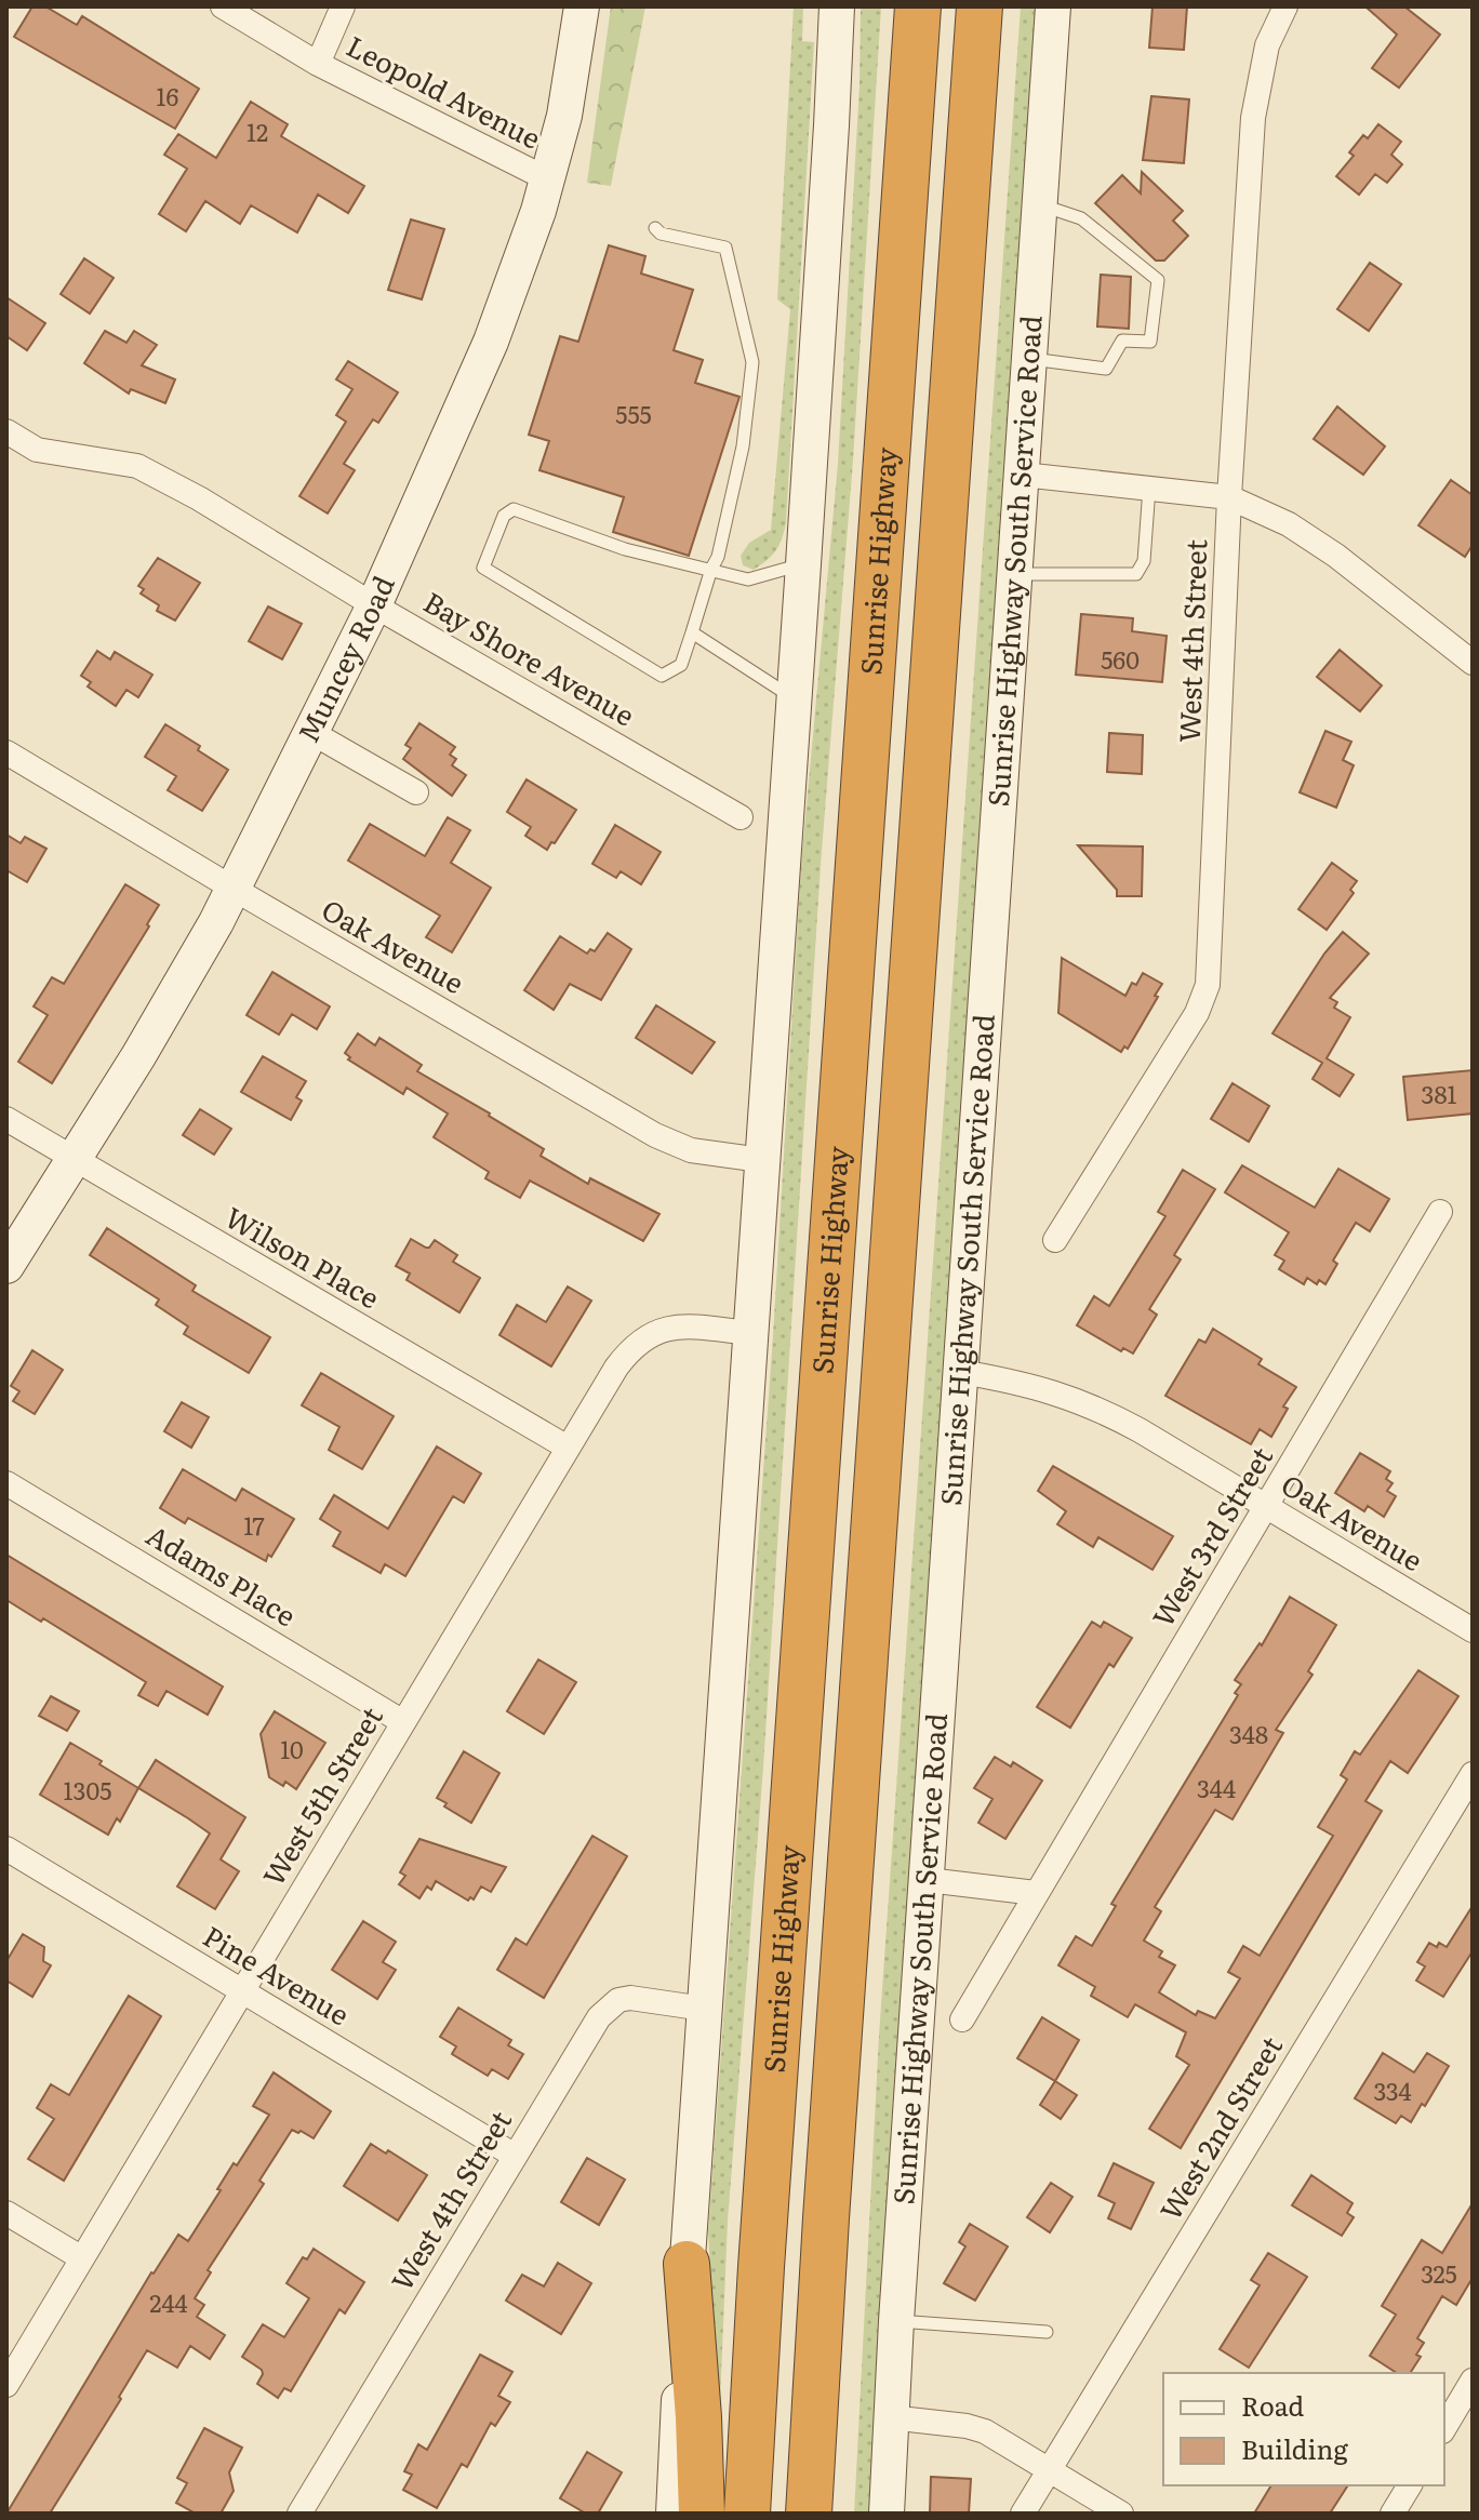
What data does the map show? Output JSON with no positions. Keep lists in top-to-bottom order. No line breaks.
{"streets":{"highway":["Sunrise Highway"],"main road":["Sunrise Highway South Service Road","Muncey Road"],"street":["Leopold Avenue","West 4th Street","Bay Shore Avenue","Oak Avenue","Wilson Place","West 3rd Street","Adams Place","West 5th Street","Pine Avenue","West 2nd Street"]},"crossings":[["Leopold Avenue","Muncey Road"],["Sunrise Highway South Service Road","Oak Avenue"],["West 4th Street","Pine Avenue"],["Muncey Road","Bay Shore Avenue"],["Muncey Road","Oak Avenue"],["Muncey Road","Wilson Place"],["Oak Avenue","West 3rd Street"],["Wilson Place","West 5th Street"],["Adams Place","West 5th Street"],["West 5th Street","Pine Avenue"]],"house_numbers":["16","12","555","560","381","17","348","10","344","1305","334","325","244"],"legend":["Road","Building"]}
